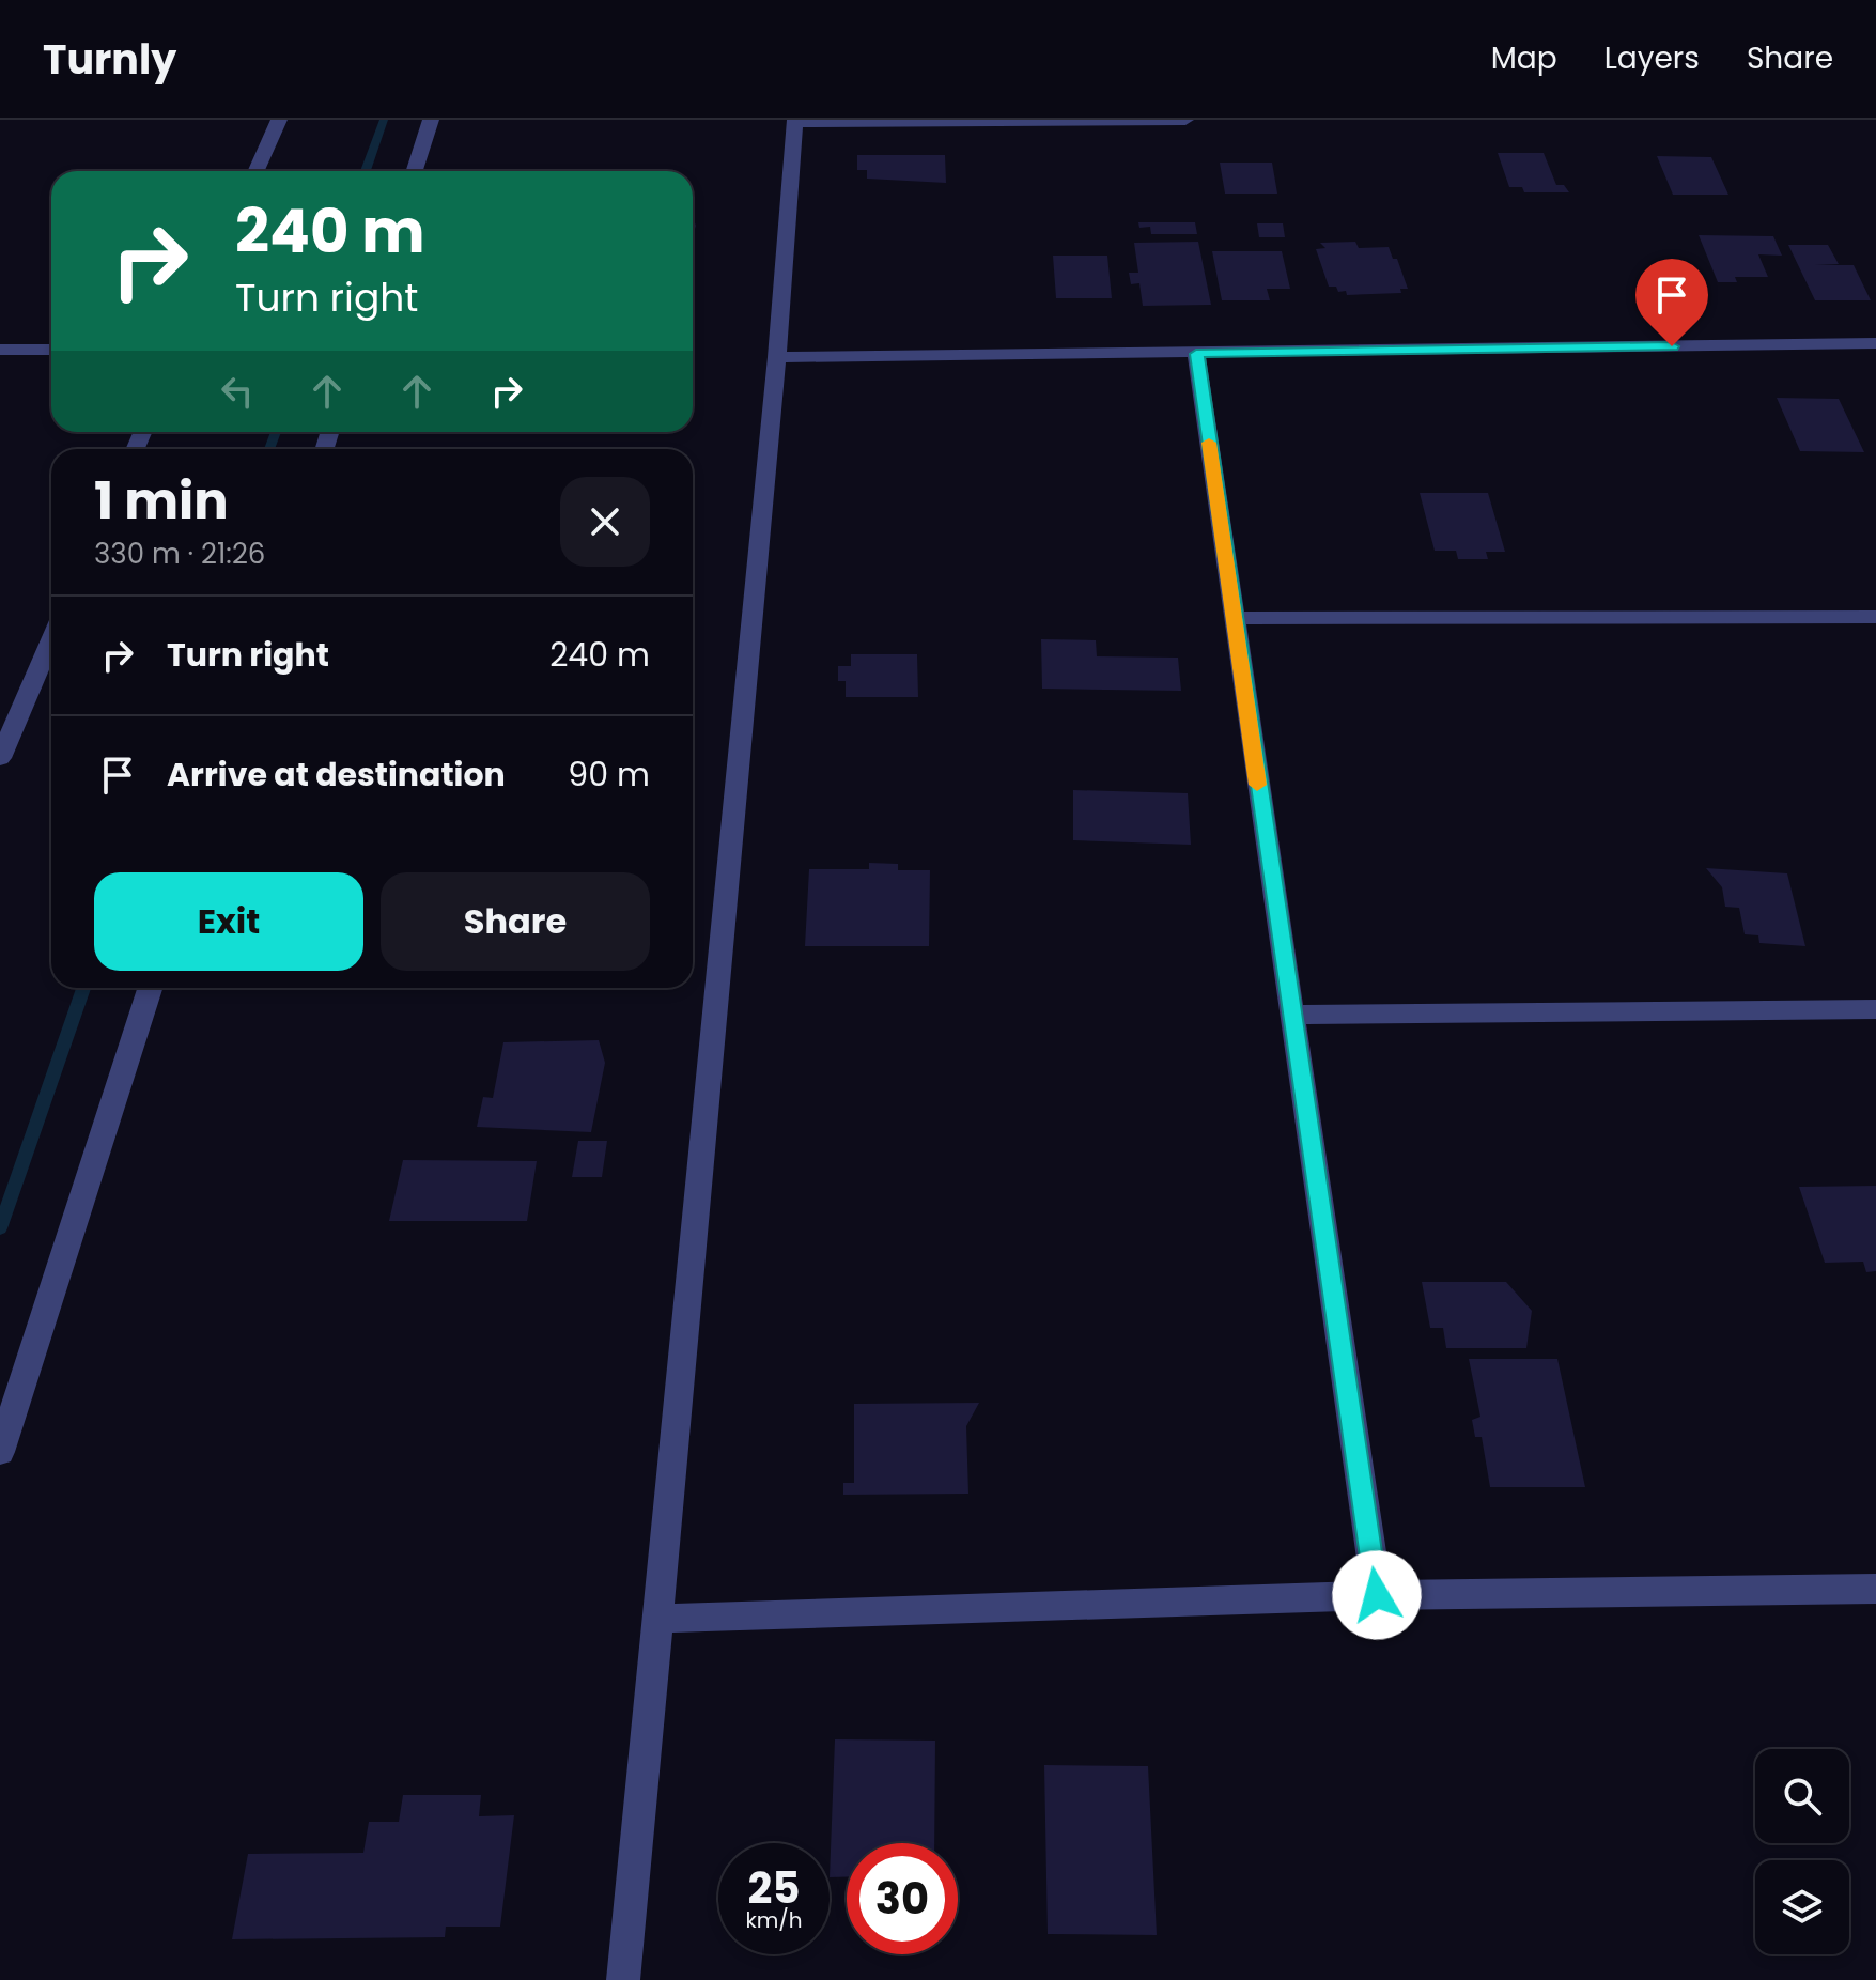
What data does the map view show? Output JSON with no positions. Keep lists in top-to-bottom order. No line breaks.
{"page":{"header":"Turnly","nav":["Map","Layers","Share"],"turn":["240 m","Turn right"],"heading":["1 min","330 m · 21:26"],"list":[{"name":"Turn right","value":"240 m"},{"name":"Arrive at destination","value":"90 m"}],"buttons":["Exit","Share"],"speed":"25 km/h","limit":"30"}}
